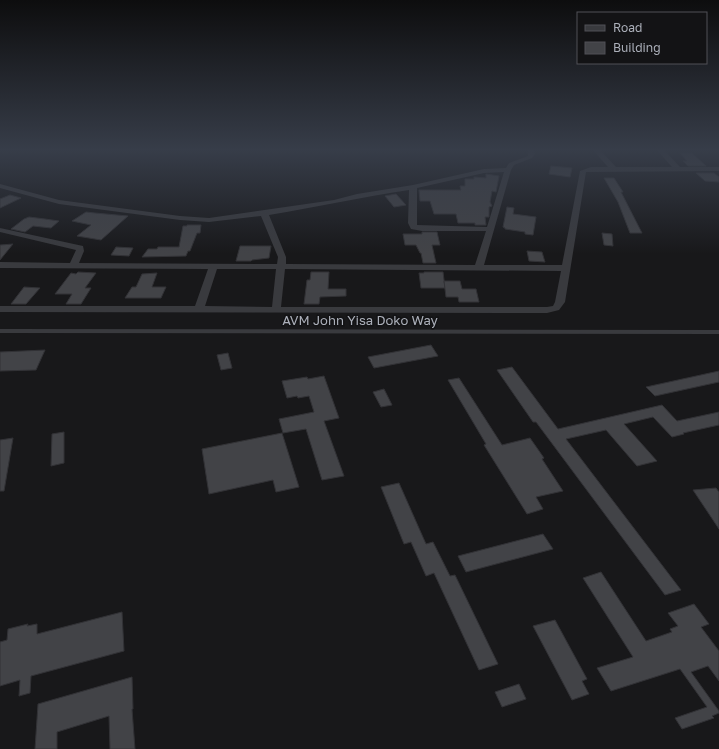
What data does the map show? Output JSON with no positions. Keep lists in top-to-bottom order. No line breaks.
{"streets":{"lane":["AVM John Yisa Doko Way"]},"legend":["Road","Building"]}
